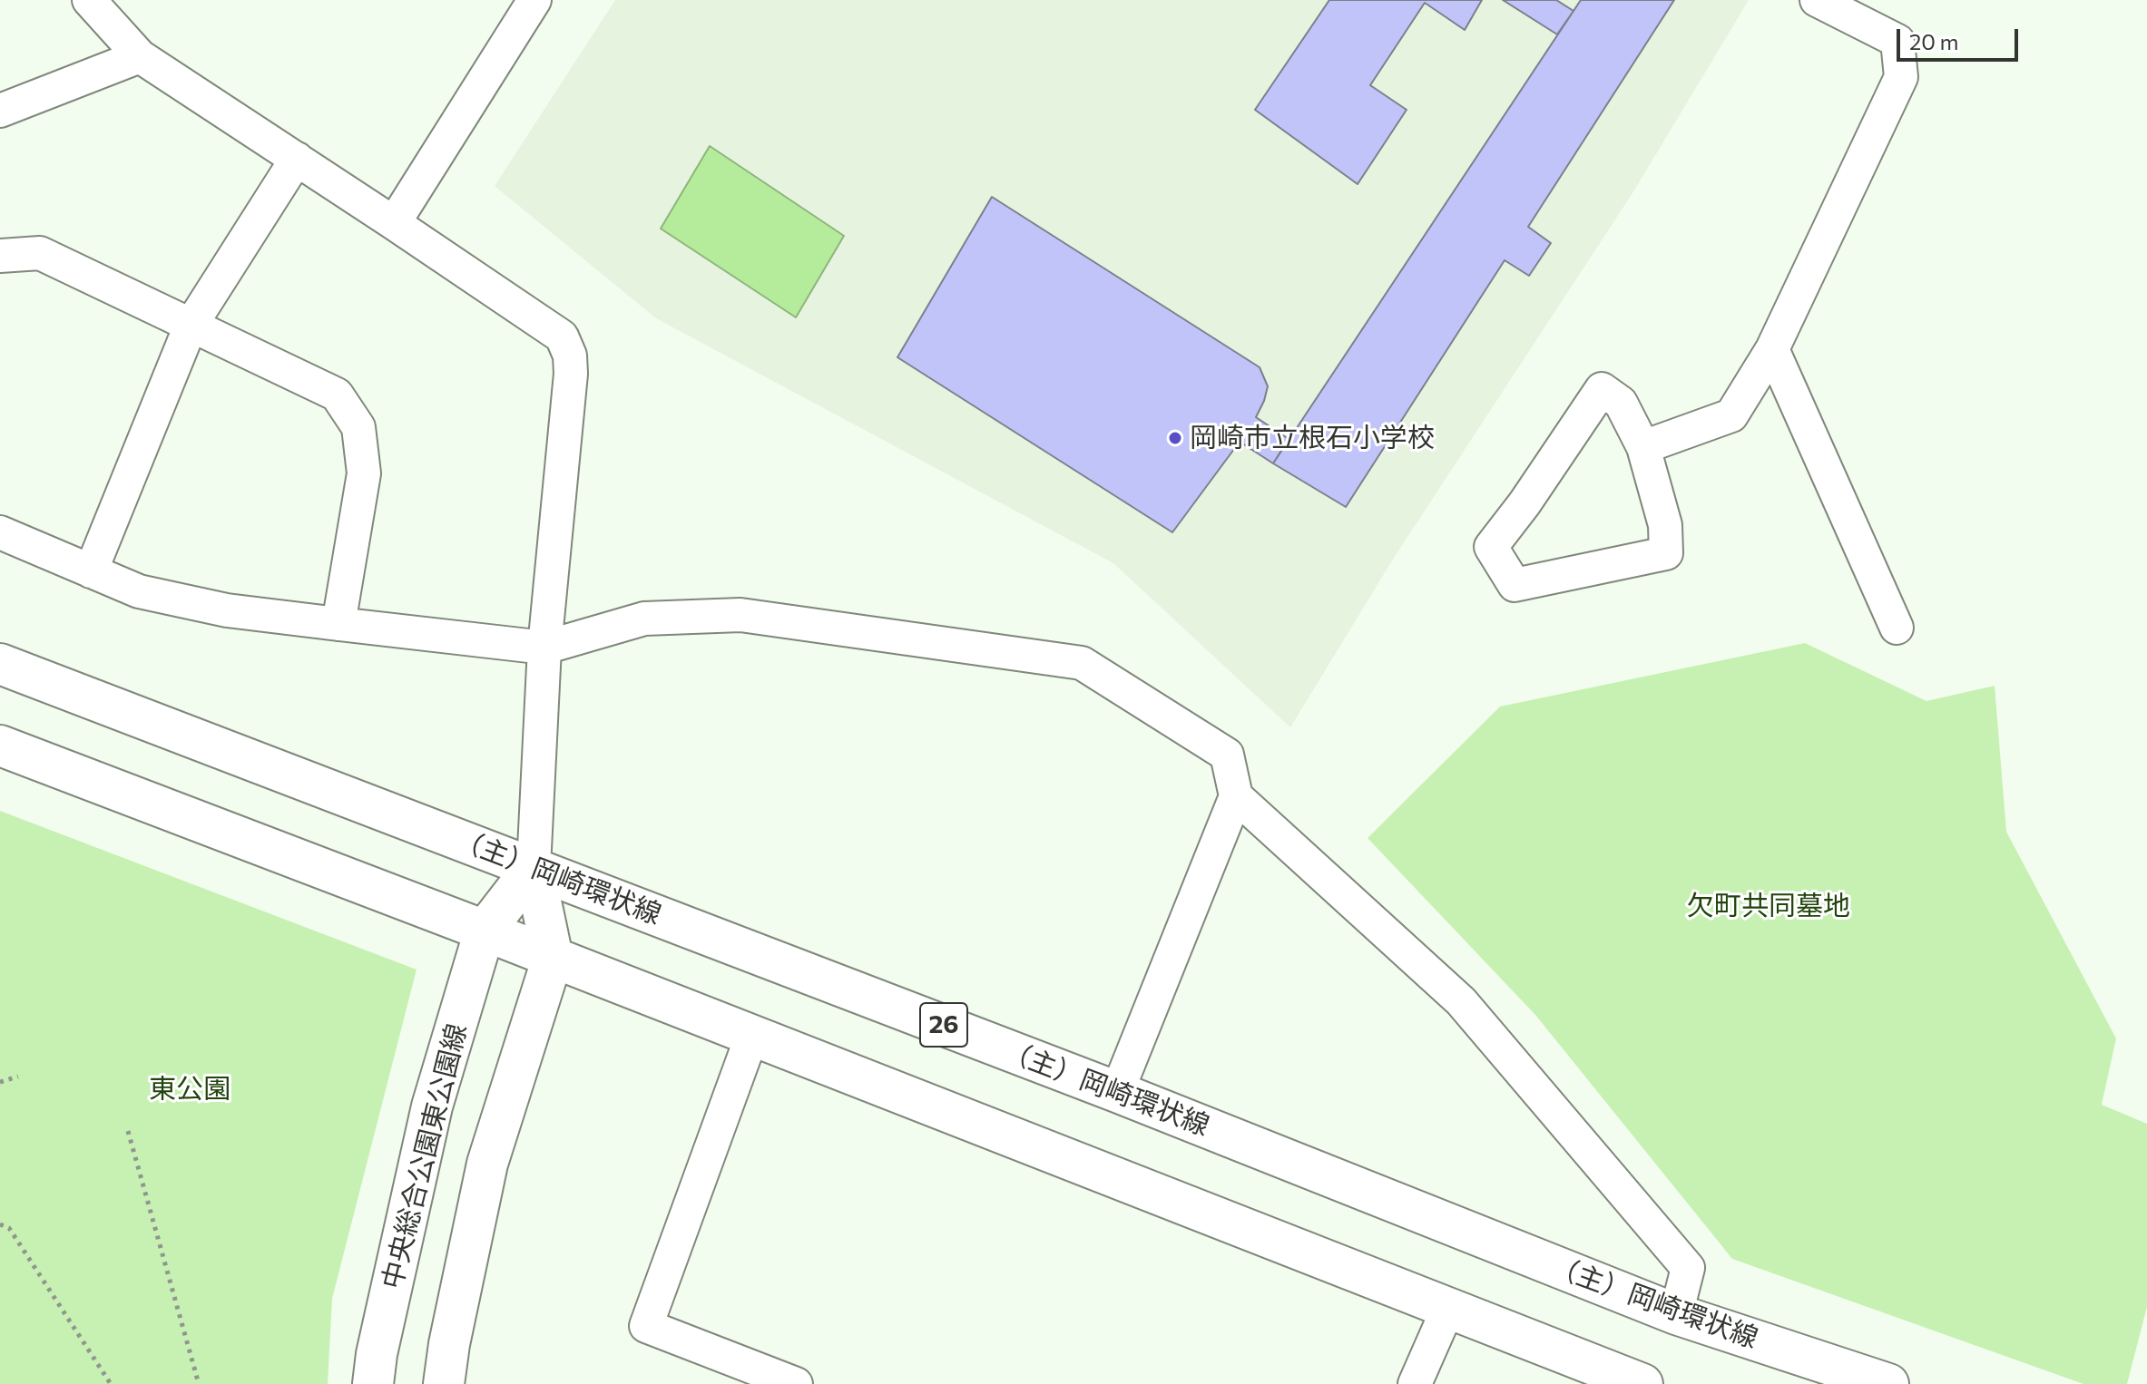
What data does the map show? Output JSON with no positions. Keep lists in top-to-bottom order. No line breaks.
{"streets":{"main road":["（主）岡崎環状線","26","中央総合公園東公園線"]},"parks":["欠町共同墓地","東公園"],"places":["岡崎市立根石小学校"],"scale_bar":"20 m"}
